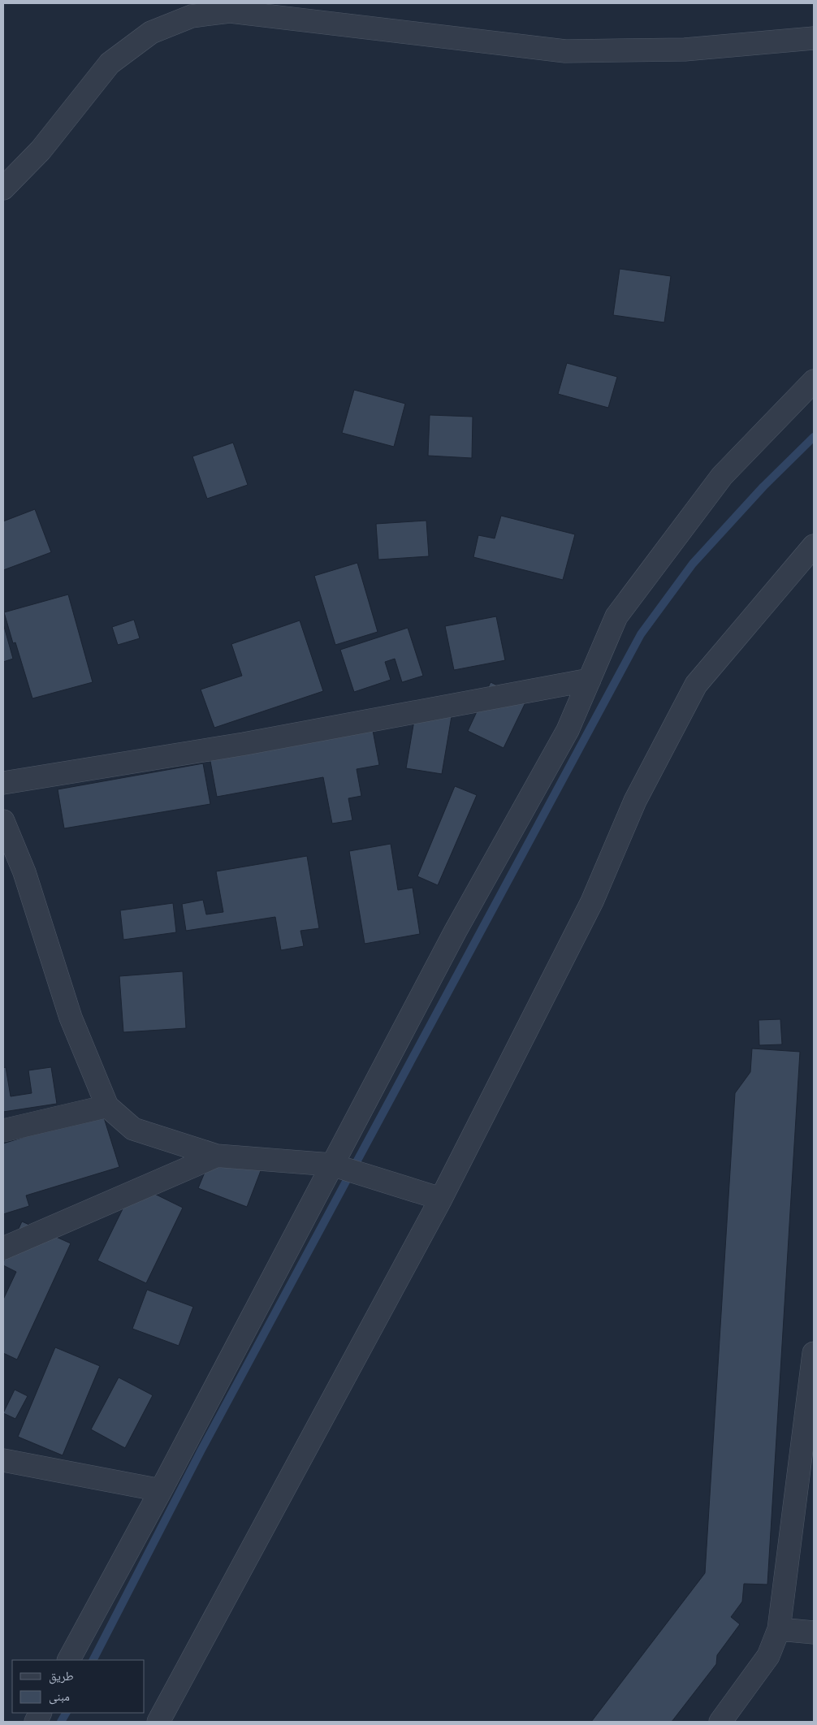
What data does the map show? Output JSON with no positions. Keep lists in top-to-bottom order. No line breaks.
{"legend":["طريق","مبنى"]}
